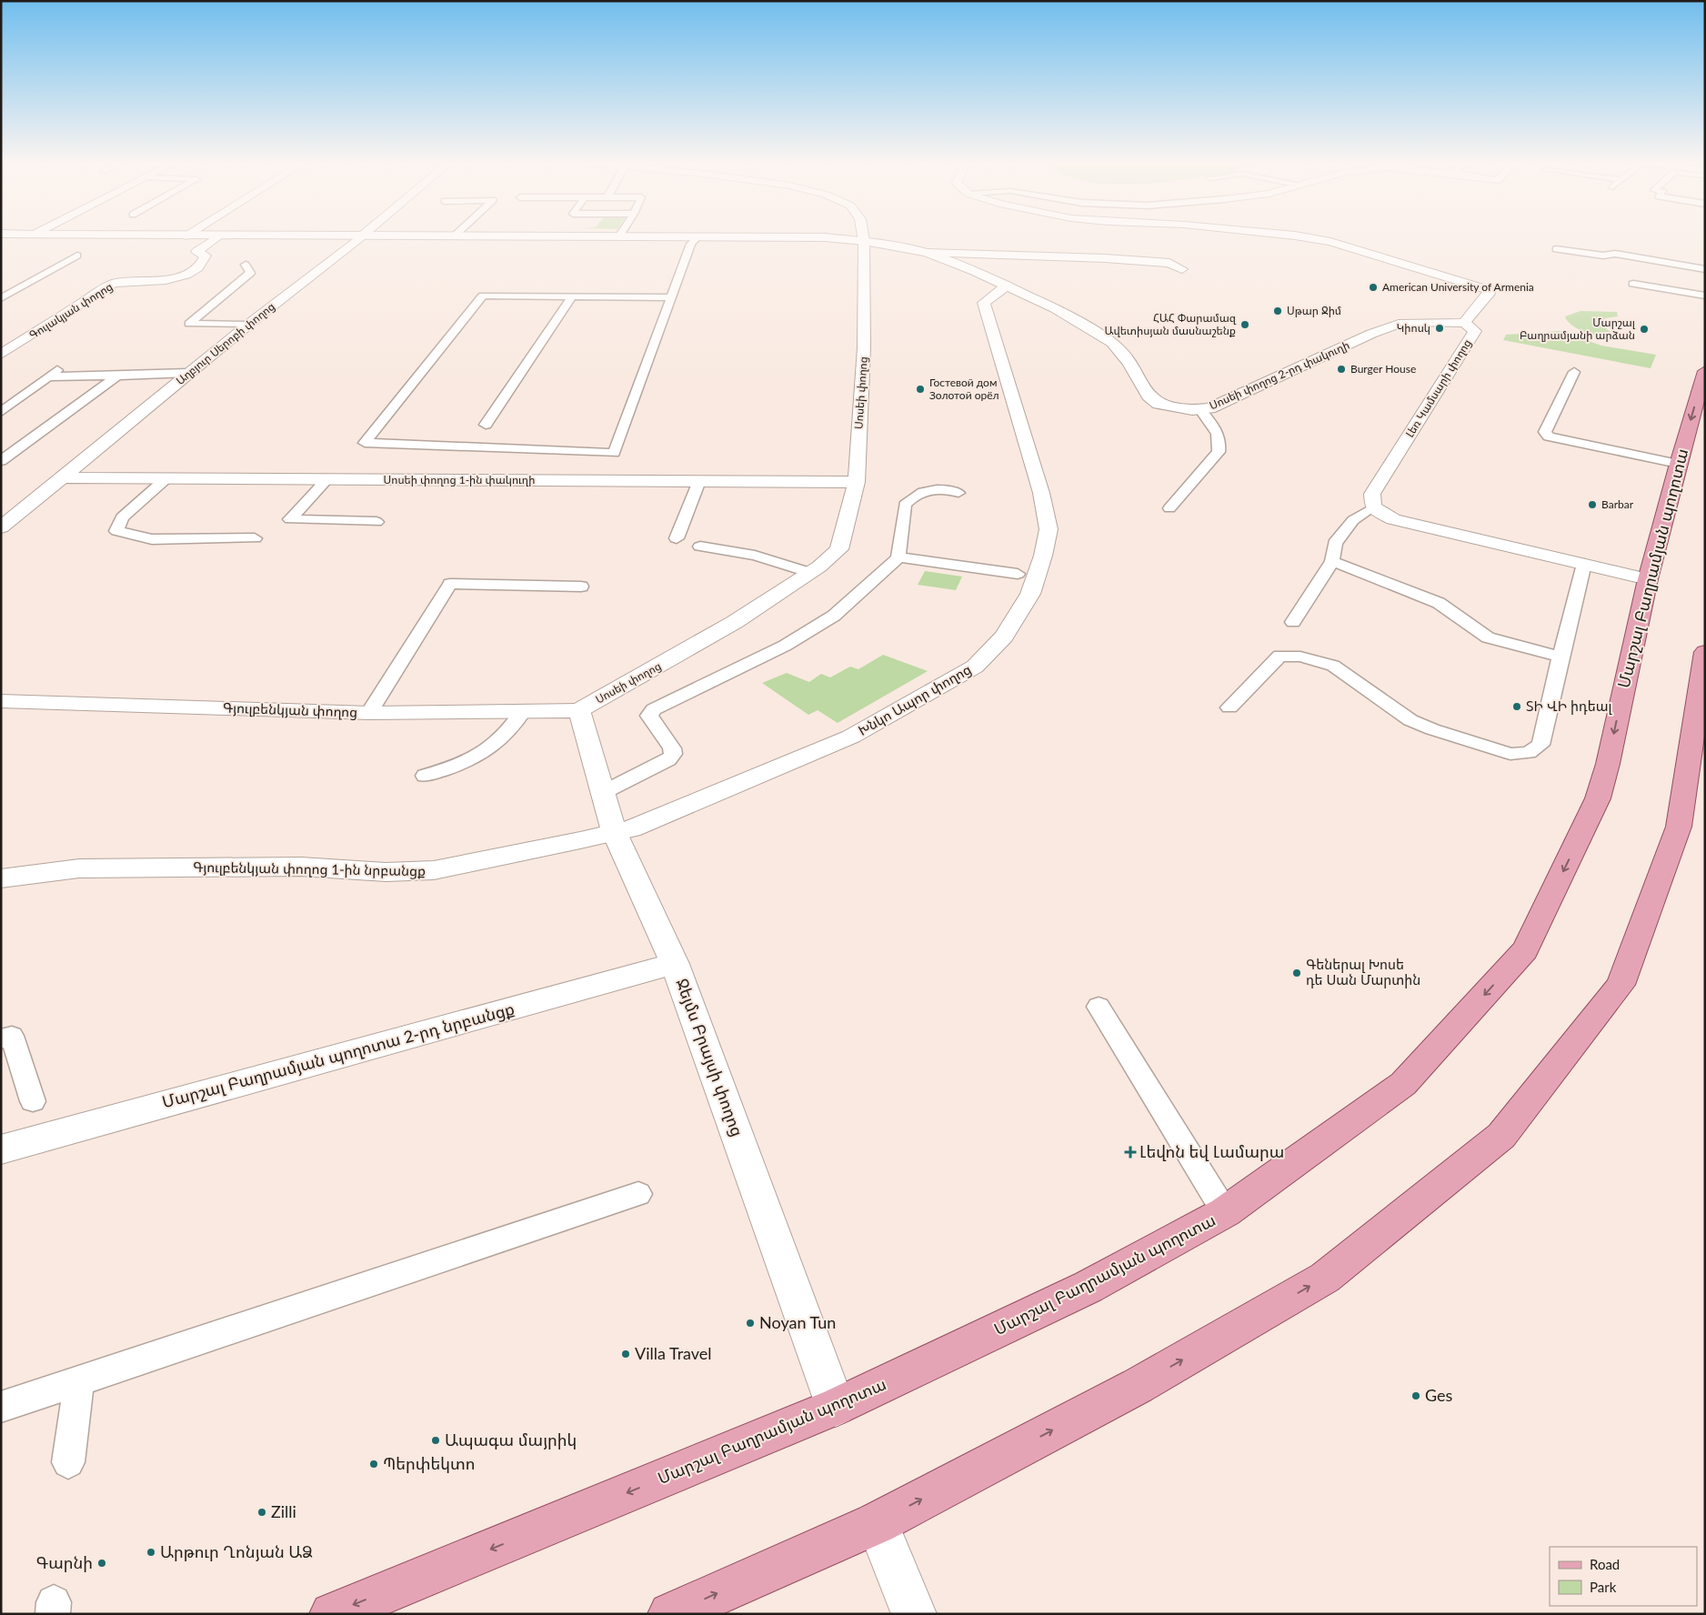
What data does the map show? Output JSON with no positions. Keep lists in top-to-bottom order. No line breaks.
{"streets":{"main road":["Մարշալ Բաղրամյան պողոտա"],"street":["Գուլակյան փողոց","Աղբյուր Սերոբի փողոց","Սոսեի փողոց 2-րդ փակուղի","Լեռ Կամսարի փողոց","Սոսեի փողոց","Սոսեի փողոց 1-ին փակուղի","Խնկո Ապոր փողոց","Գյուլբենկյան փողոց","Գյուլբենկյան փողոց 1-ին նրբանցք","Մարշալ Բաղրամյան պողոտա 2-րդ նրբանցք","Ջեյմս Բրայսի փողոց"]},"crossings":[["Աղբյուր Սերոբի փողոց","Սոսեի փողոց 1-ին փակուղի"],["Սոսեի փողոց 2-րդ փակուղի","Լեռ Կամսարի փողոց"],["Սոսեի փողոց 2-րդ փակուղի","Սոսեի փողոց"],["Սոսեի փողոց 2-րդ փակուղի","Խնկո Ապոր փողոց"],["Սոսեի փողոց","Սոսեի փողոց 1-ին փակուղի"],["Սոսեի փողոց","Գյուլբենկյան փողոց"],["Սոսեի փողոց","Ջեյմս Բրայսի փողոց"],["Մարշալ Բաղրամյան պողոտա","Ջեյմս Բրայսի փողոց"],["Խնկո Ապոր փողոց","Գյուլբենկյան փողոց 1-ին նրբանցք"],["Խնկո Ապոր փողոց","Ջեյմս Բրայսի փողոց"],["Գյուլբենկյան փողոց","Ջեյմս Բրայսի փողոց"],["Գյուլբենկյան փողոց 1-ին նրբանցք","Ջեյմս Բրայսի փողոց"],["Մարշալ Բաղրամյան պողոտա 2-րդ նրբանցք","Ջեյմս Բրայսի փողոց"]],"places":{"other":["American University of Armenia","Սթար Ջիմ","ՀԱՀ Փարամազ Ավետիսյան մասնաշենք","Կիոսկ","Մարշալ Բաղրամյանի արձան","Burger House","Гостевой дом Золотой орёл","Barbar","ՏԻ ՎԻ իդեալ","Գեներալ Խոսե դե Սան Մարտին","Noyan Tun","Villa Travel","Ges","Ապագա մայրիկ","Պերփեկտո","Zilli","Արթուր Ղոնյան ԱՁ","Գարնի"],"health":["Լեվոն եվ Լամարա"]},"legend":["Road","Park"]}
